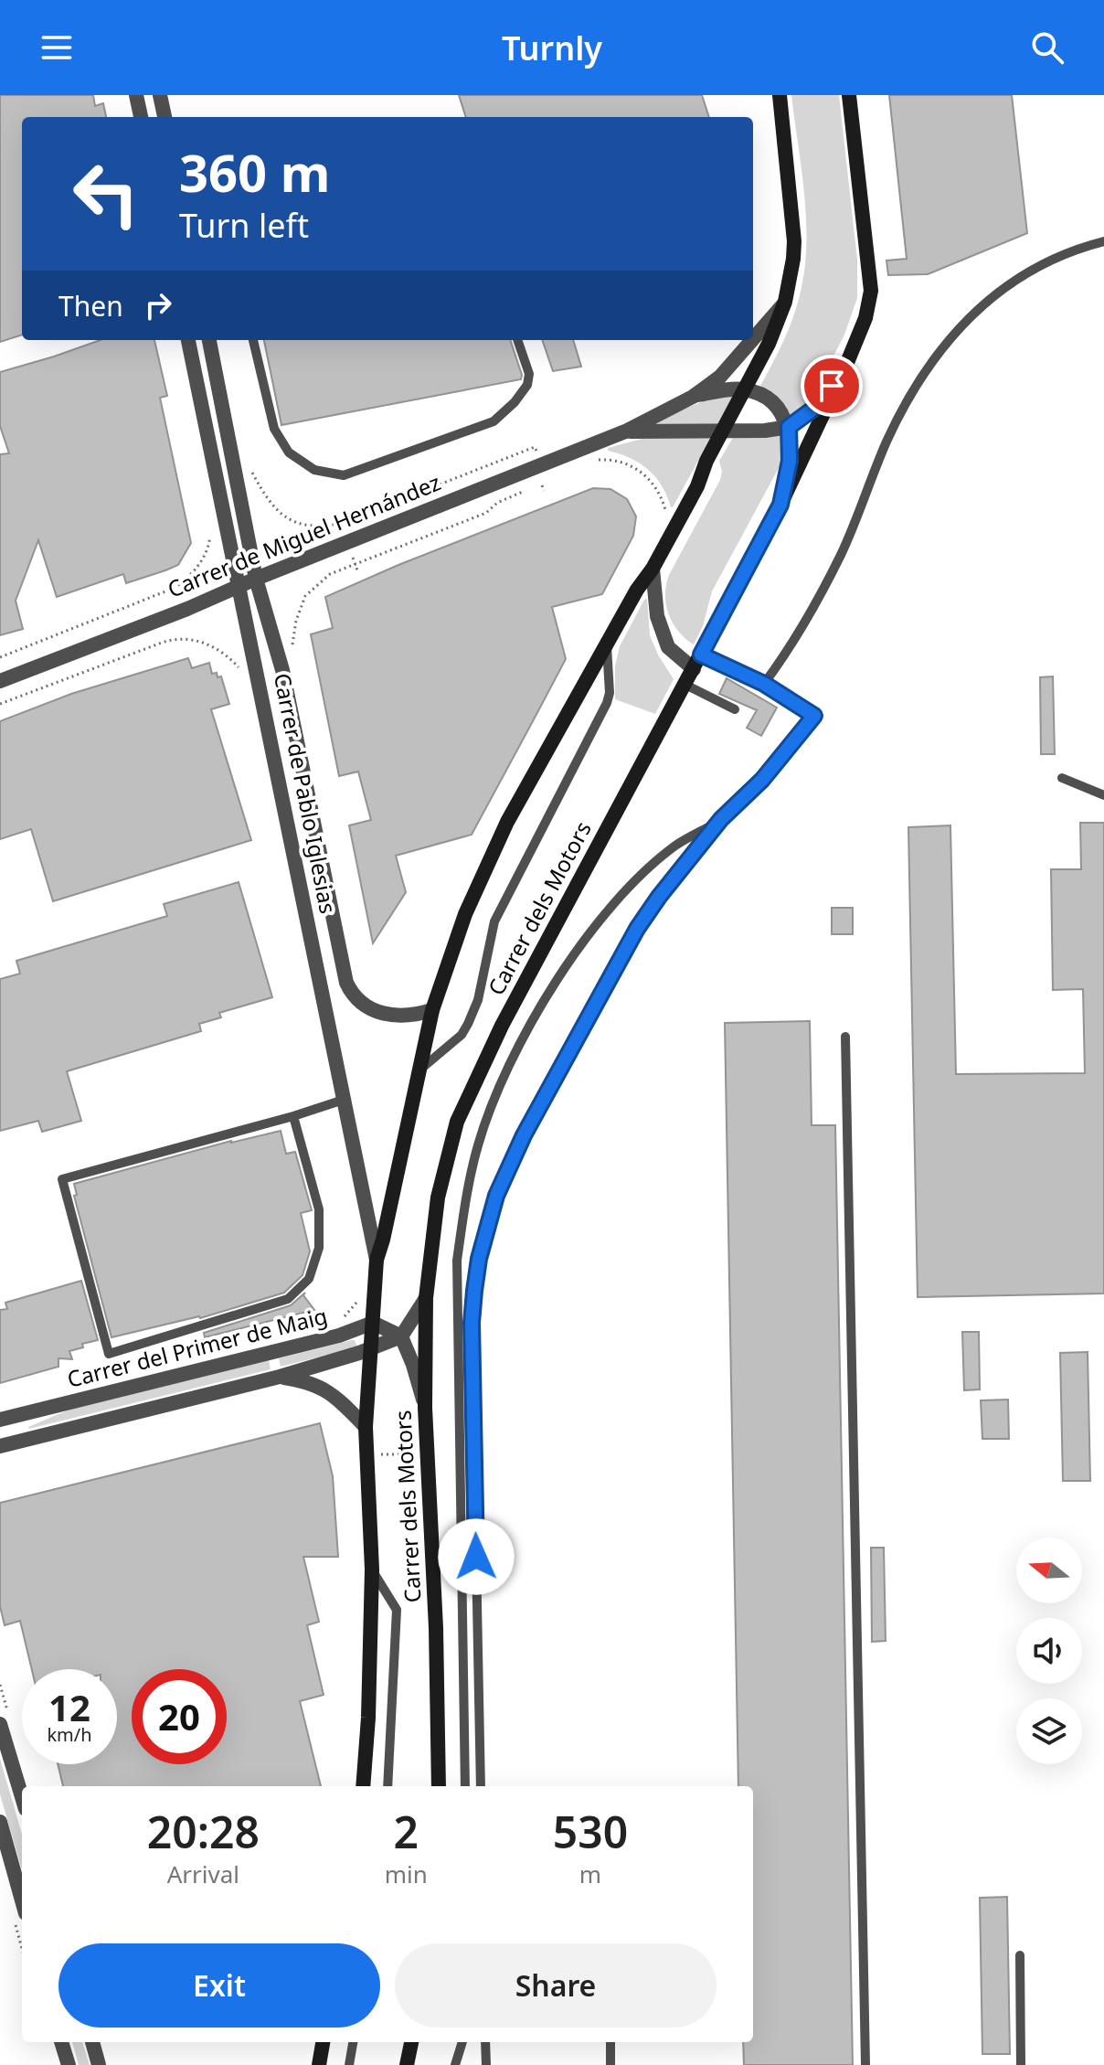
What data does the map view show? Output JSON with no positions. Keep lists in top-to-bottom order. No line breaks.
{"streets":{"street":["Carrer de Miguel Hernández","Carrer de Pablo Iglesias","Carrer dels Motors","Carrer del Primer de Maig"]},"crossings":[["Carrer de Miguel Hernández","Carrer de Pablo Iglesias"],["Carrer de Miguel Hernández","Carrer dels Motors"],["Carrer de Pablo Iglesias","Carrer dels Motors"],["Carrer dels Motors","Carrer del Primer de Maig"]],"north":"left","page":{"header":"Turnly","turn":["360 m","Turn left"],"then":"Then","speed":"12 km/h","limit":"20","eta":["20:28","Arrival","2","min","530","m"],"buttons":["Exit","Share"]}}
